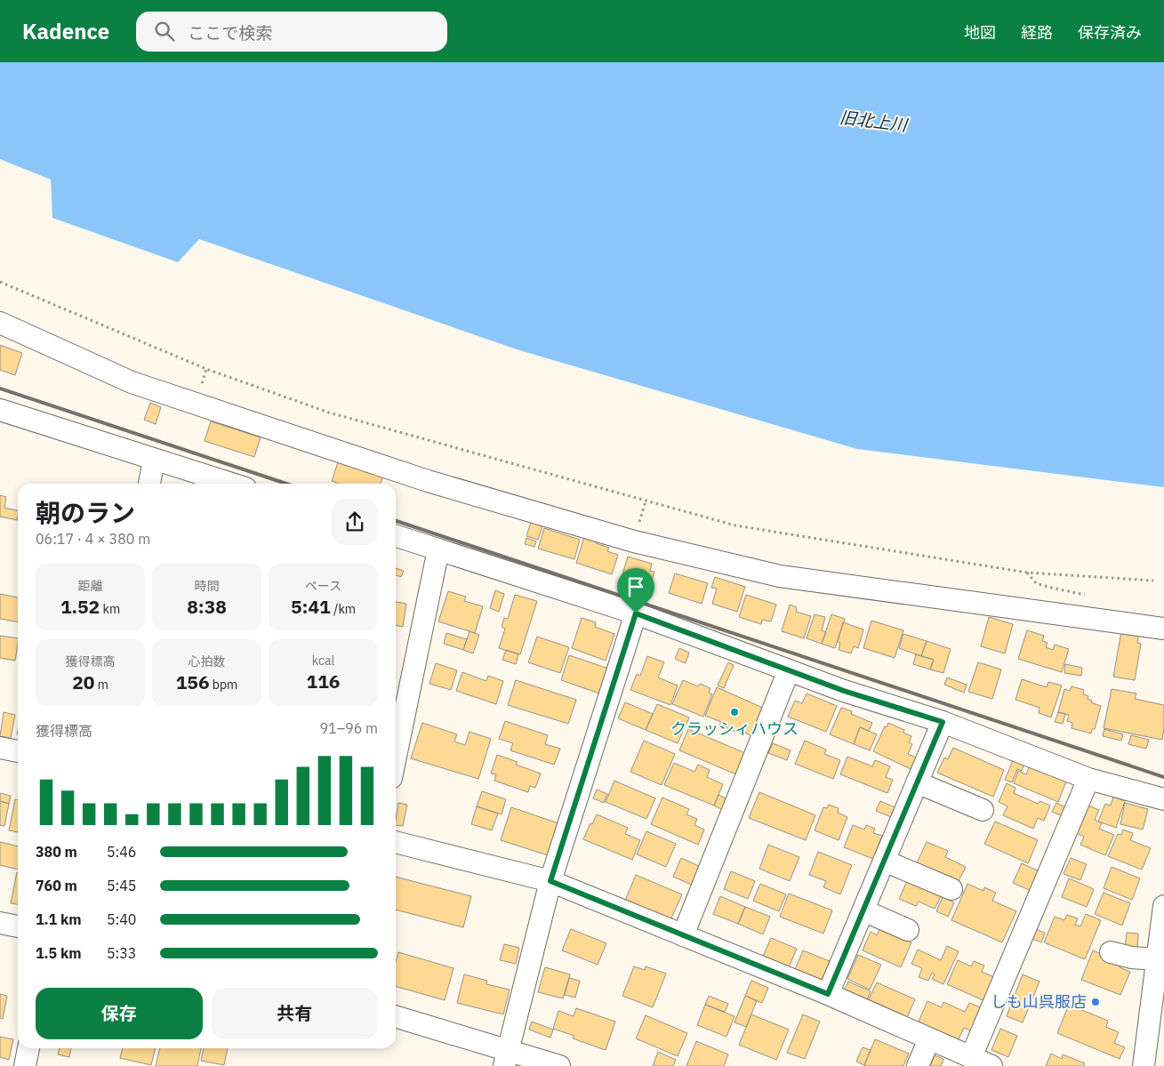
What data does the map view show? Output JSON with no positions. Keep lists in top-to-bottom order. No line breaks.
{"water":["旧北上川"],"places":["クラッシィハウス","しも山呉服店"],"page":{"header":"Kadence","search":"ここで検索","nav":["地図","経路","保存済み"],"heading":["朝のラン","06:17 · 4 × 380 m"],"stats":[["距離","1.52 km"],["時間","8:38"],["ペース","5:41 /km"],["獲得標高","20 m"],["心拍数","156 bpm"],["kcal","116"]],"chart":["獲得標高","91–96 m"],"list":[{"name":"380 m","note":"5:46"},{"name":"760 m","note":"5:45"},{"name":"1.1 km","note":"5:40"},{"name":"1.5 km","note":"5:33"}],"buttons":["保存","共有"]}}
